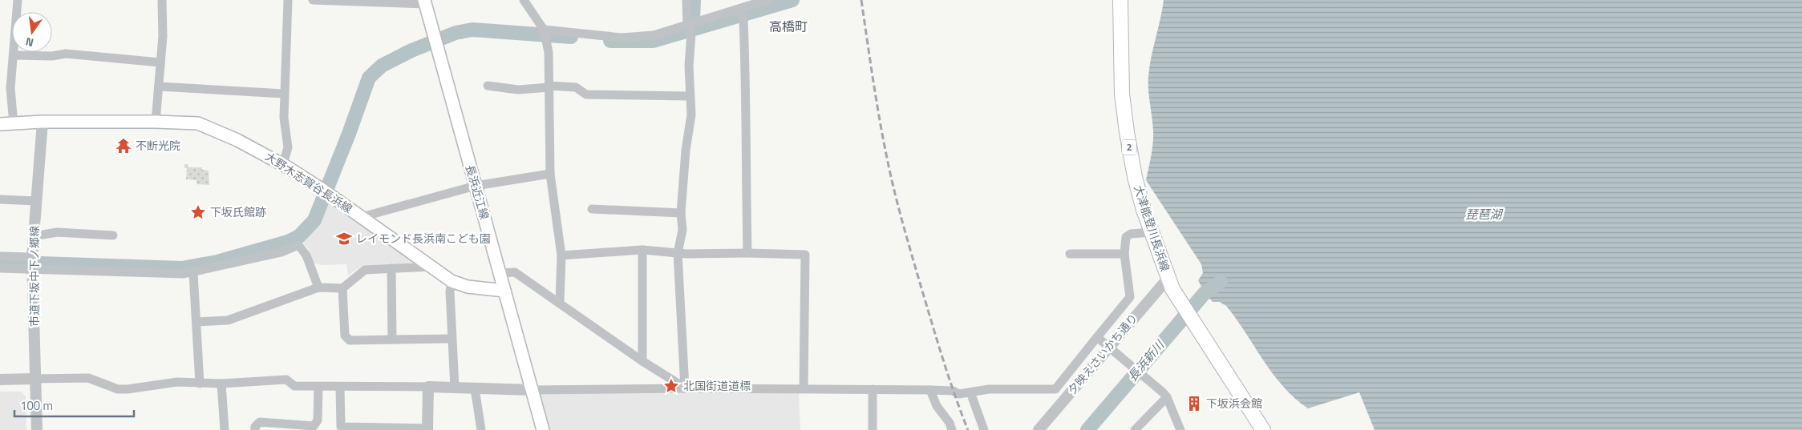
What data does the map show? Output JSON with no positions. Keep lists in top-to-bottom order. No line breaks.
{"streets":{"main road":["2","大野木志賀谷長浜線","長浜近江線","大津能登川長浜線"],"street":["市道下坂中下ノ郷線","夕映えさいかち通り"]},"crossings":[["大野木志賀谷長浜線","長浜近江線"],["大野木志賀谷長浜線","市道下坂中下ノ郷線"],["大津能登川長浜線","夕映えさいかち通り"]],"districts":["高橋町"],"water":["琵琶湖","長浜新川"],"places":{"temple":["不断光院"],"place":["下坂氏館跡","北国街道道標"],"school or university":["レイモンド長浜南こども園"],"building":["下坂浜会館"]},"scale_bar":"100 m","north":"bottom"}
